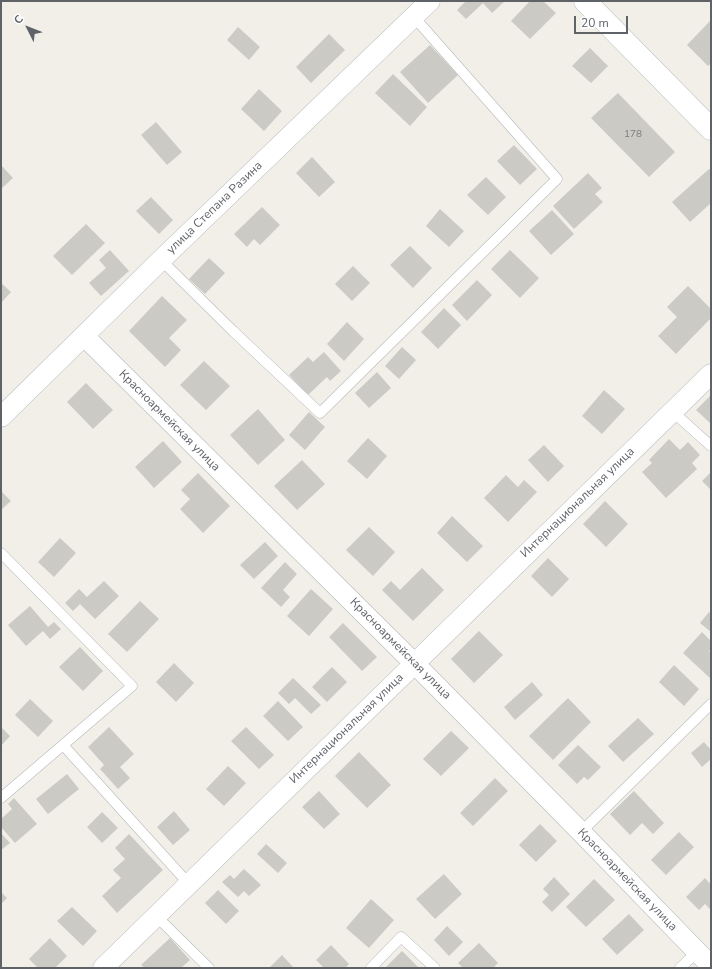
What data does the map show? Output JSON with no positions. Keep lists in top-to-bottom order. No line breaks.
{"streets":{"street":["улица Степана Разина","Красноармейская улица","Интернациональная улица"]},"crossings":[["улица Степана Разина","Красноармейская улица"],["Красноармейская улица","Интернациональная улица"]],"house_numbers":["178"],"scale_bar":"20 m","north":"top left"}
